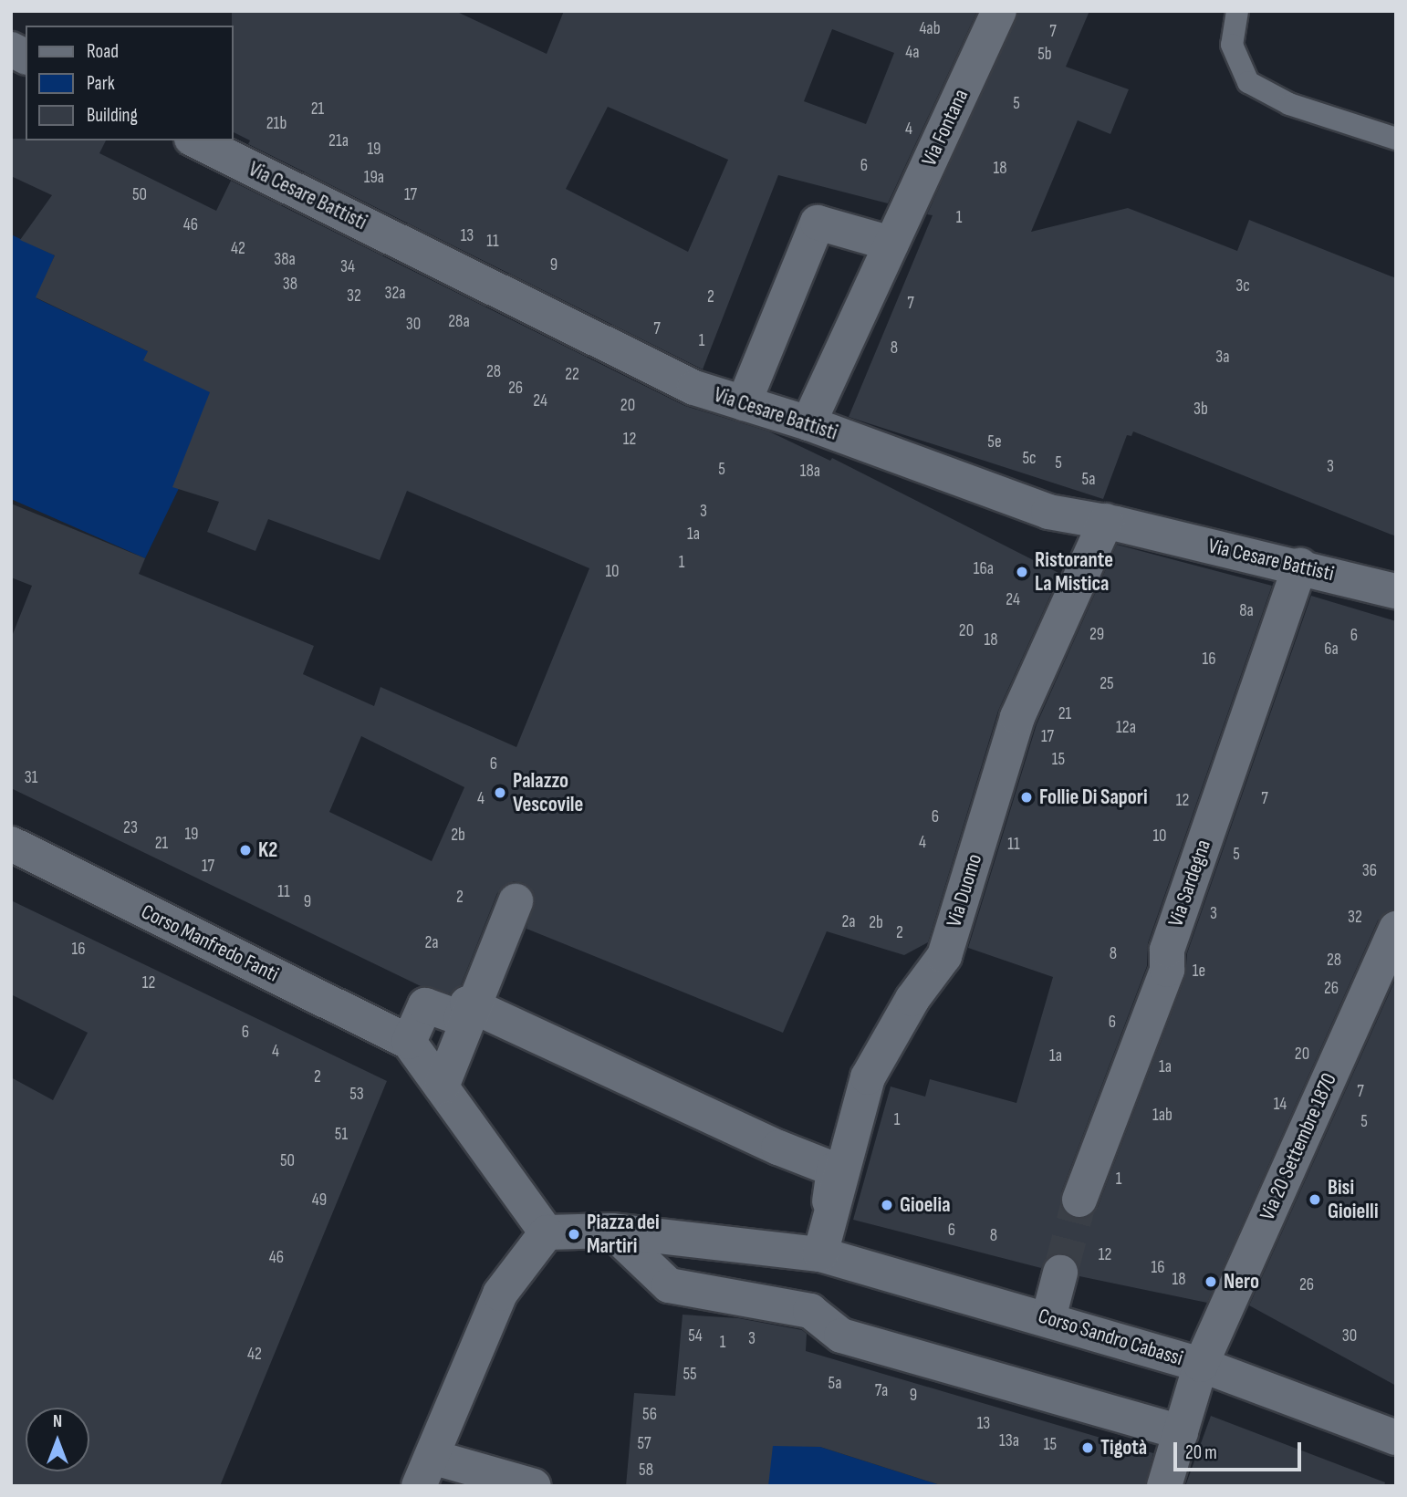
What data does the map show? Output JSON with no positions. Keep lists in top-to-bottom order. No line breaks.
{"streets":{"street":["Via Fontana","Via Cesare Battisti","Via Sardegna","Via Duomo","Corso Manfredo Fanti","Via 20 Settembre 1870","Corso Sandro Cabassi"]},"crossings":[["Via Fontana","Via Cesare Battisti"],["Via Cesare Battisti","Via Sardegna"],["Via Cesare Battisti","Via Duomo"],["Via Duomo","Corso Sandro Cabassi"],["Via 20 Settembre 1870","Corso Sandro Cabassi"]],"places":["Ristorante La Mistica","Palazzo Vescovile","Follie Di Sapori","K2","Bisi Gioielli","Gioelia","Piazza dei Martiri","Nero","Tigotà"],"house_numbers":["4ab","7","4a","5b","5","21","21b","4","21a","19","6","18","19a","50","17","1","46","13","11","42","38a","9","34","38","3c","32a","32","2","7","28a","30","7","1","8","3a","28","22","26","24","20","3b","12","5e","5c","5","3","5","18a","5a","3","1a","1","16a","10","24","8a","20","29","6","18","6a","16","25","21","12a","17","15","6","31","4","7","12","6","23","19","2b","10","4","21","11","5","17","36","11","2","9","3","32","2a","2b","2","2a","16","8","28","1e","12","26","6","6","4","20","1a","1a","2","7","53","14","1ab","1","5","51","50","1","49","6","8","12","46","16","18","26","54","30","3","1","42","55","5a","7a","9","56","13","13a","57","15","58"],"legend":["Road","Park","Building"],"scale_bar":"20 m","north":"top"}
